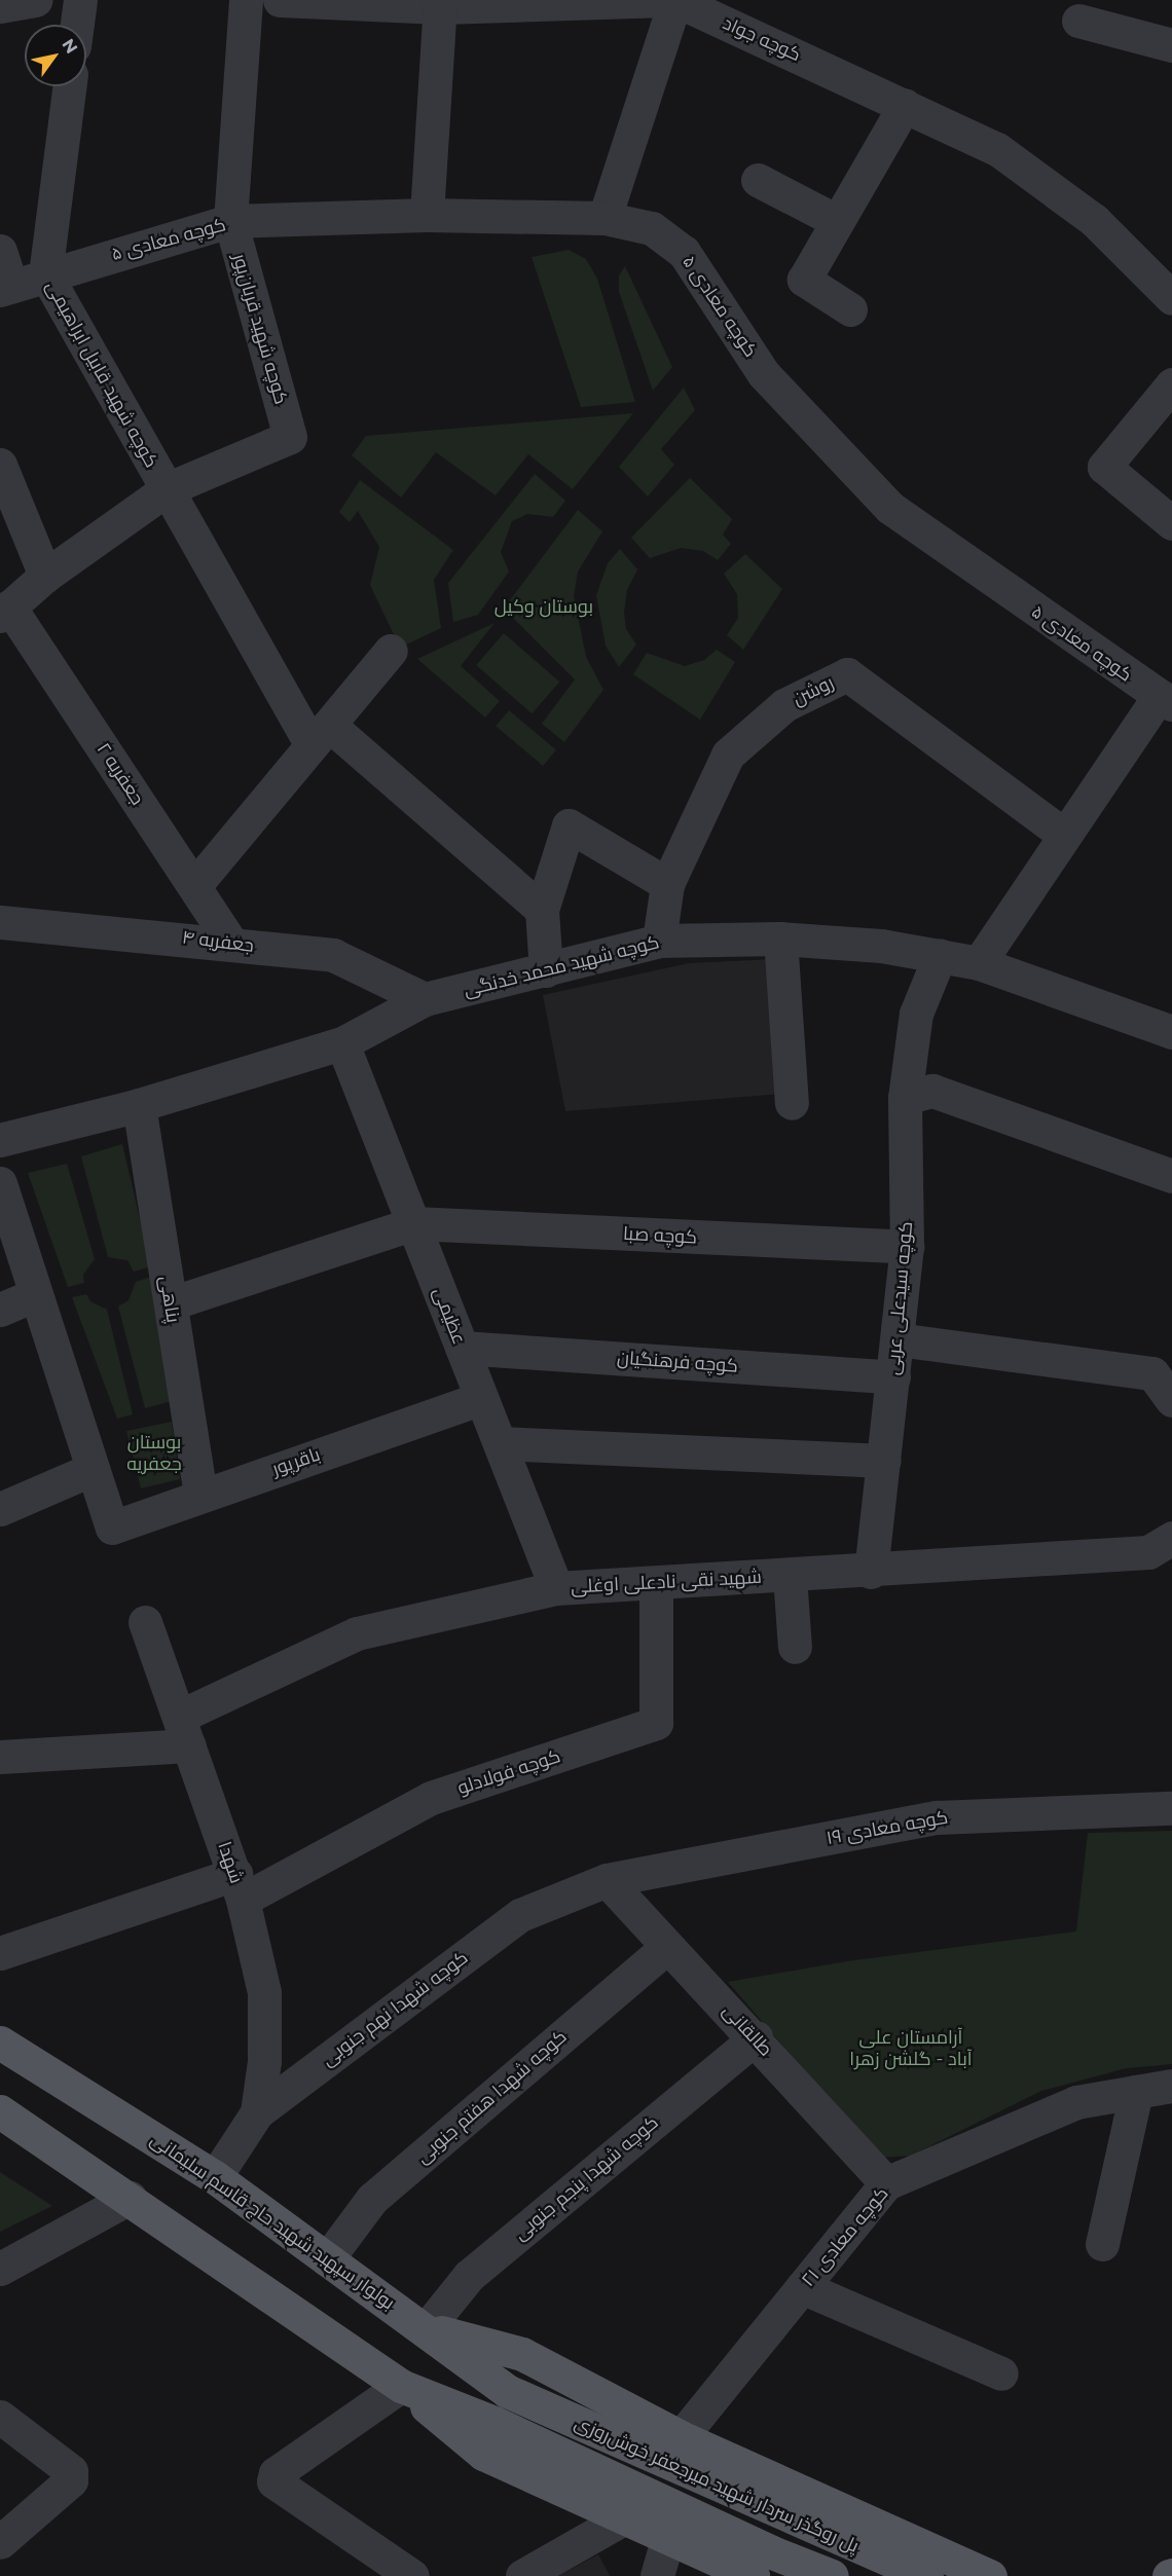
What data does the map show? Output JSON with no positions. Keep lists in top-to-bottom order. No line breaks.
{"streets":{"main road":["بولوار سپهبد شهید حاج قاسم سلیمانی","پل روگذر سردار شهید میرجعفر خوش‌روزی"],"street":["کوچه جواد","کوچه معادی ۵","کوچه شهید قربان‌پور","کوچه شهید قابیل ابراهیمی","روشن","جعفریه ۲","جعفریه ۴","کوچه شهید محمد خدنگی","کوچه صبا","کوچه سیدعلی عربی","پناهی","عظیمی","کوچه فرهنگیان","باقرپور","شهید نقی نادعلی اوغلی","کوچه فولادلو","کوچه معادی ۱۹","شهدا","کوچه شهدا نهم جنوبی","طالقانی","کوچه شهدا هفتم جنوبی","کوچه شهدا پنجم جنوبی","کوچه معادی ۲۱"]},"crossings":[["کوچه معادی ۵","کوچه شهید قربان‌پور"],["کوچه معادی ۵","کوچه شهید قابیل ابراهیمی"],["کوچه شهید قربان‌پور","کوچه شهید قابیل ابراهیمی"],["روشن","کوچه شهید محمد خدنگی"],["جعفریه ۲","جعفریه ۴"],["جعفریه ۴","کوچه شهید محمد خدنگی"],["کوچه شهید محمد خدنگی","کوچه سیدعلی عربی"],["کوچه شهید محمد خدنگی","پناهی"],["کوچه شهید محمد خدنگی","عظیمی"],["کوچه صبا","کوچه سیدعلی عربی"],["کوچه صبا","عظیمی"],["کوچه سیدعلی عربی","کوچه فرهنگیان"],["کوچه سیدعلی عربی","شهید نقی نادعلی اوغلی"],["پناهی","باقرپور"],["عظیمی","کوچه فرهنگیان"],["عظیمی","باقرپور"],["عظیمی","شهید نقی نادعلی اوغلی"],["شهید نقی نادعلی اوغلی","کوچه فولادلو"],["شهید نقی نادعلی اوغلی","شهدا"],["کوچه فولادلو","شهدا"],["کوچه معادی ۱۹","کوچه شهدا نهم جنوبی"],["کوچه معادی ۱۹","طالقانی"],["شهدا","کوچه شهدا نهم جنوبی"],["کوچه شهدا نهم جنوبی","طالقانی"],["کوچه شهدا نهم جنوبی","بولوار سپهبد شهید حاج قاسم سلیمانی"],["طالقانی","کوچه شهدا هفتم جنوبی"],["طالقانی","کوچه شهدا پنجم جنوبی"],["طالقانی","کوچه معادی ۲۱"],["کوچه شهدا هفتم جنوبی","بولوار سپهبد شهید حاج قاسم سلیمانی"],["کوچه شهدا پنجم جنوبی","بولوار سپهبد شهید حاج قاسم سلیمانی"],["بولوار سپهبد شهید حاج قاسم سلیمانی","پل روگذر سردار شهید میرجعفر خوش‌روزی"]],"parks":["بوستان وکیل","بوستان جعفریه","آرامستان علی آباد - گلشن زهرا"],"north":"top right"}
